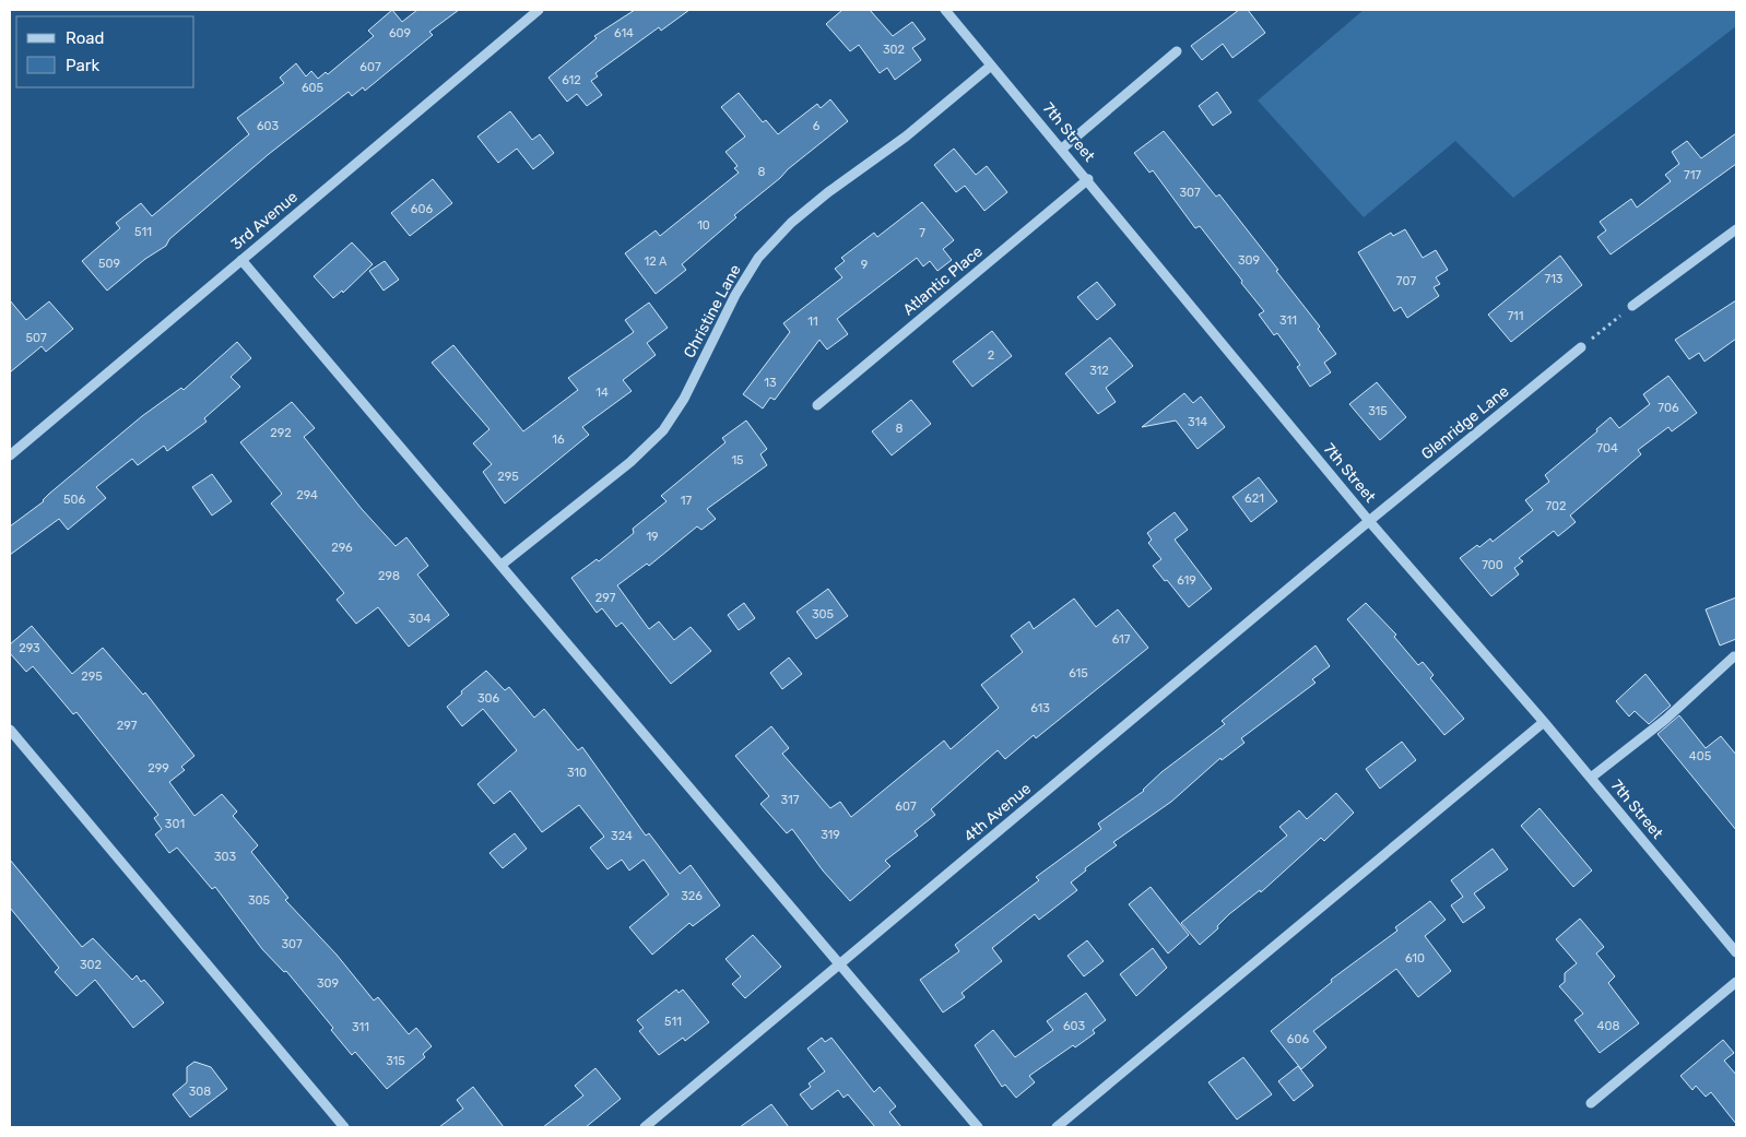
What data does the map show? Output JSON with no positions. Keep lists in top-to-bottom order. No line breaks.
{"streets":{"street":["7th Street","3rd Avenue","Atlantic Place","Christine Lane","Glenridge Lane","4th Avenue"]},"crossings":[["7th Street","Atlantic Place"],["7th Street","Christine Lane"],["7th Street","Glenridge Lane"],["7th Street","4th Avenue"],["Glenridge Lane","4th Avenue"]],"house_numbers":["609","614","302","607","612","605","603","6","8","717","307","606","10","511","7","309","12 A","509","9","713","707","711","311","11","507","2","312","13","14","706","315","314","8","292","16","704","15","295","294","621","506","17","702","19","296","700","298","619","297","305","304","617","293","615","295","306","613","297","405","299","310","317","607","301","319","324","303","326","305","307","610","302","309","511","603","408","311","606","315","308"],"legend":["Road","Park"]}
